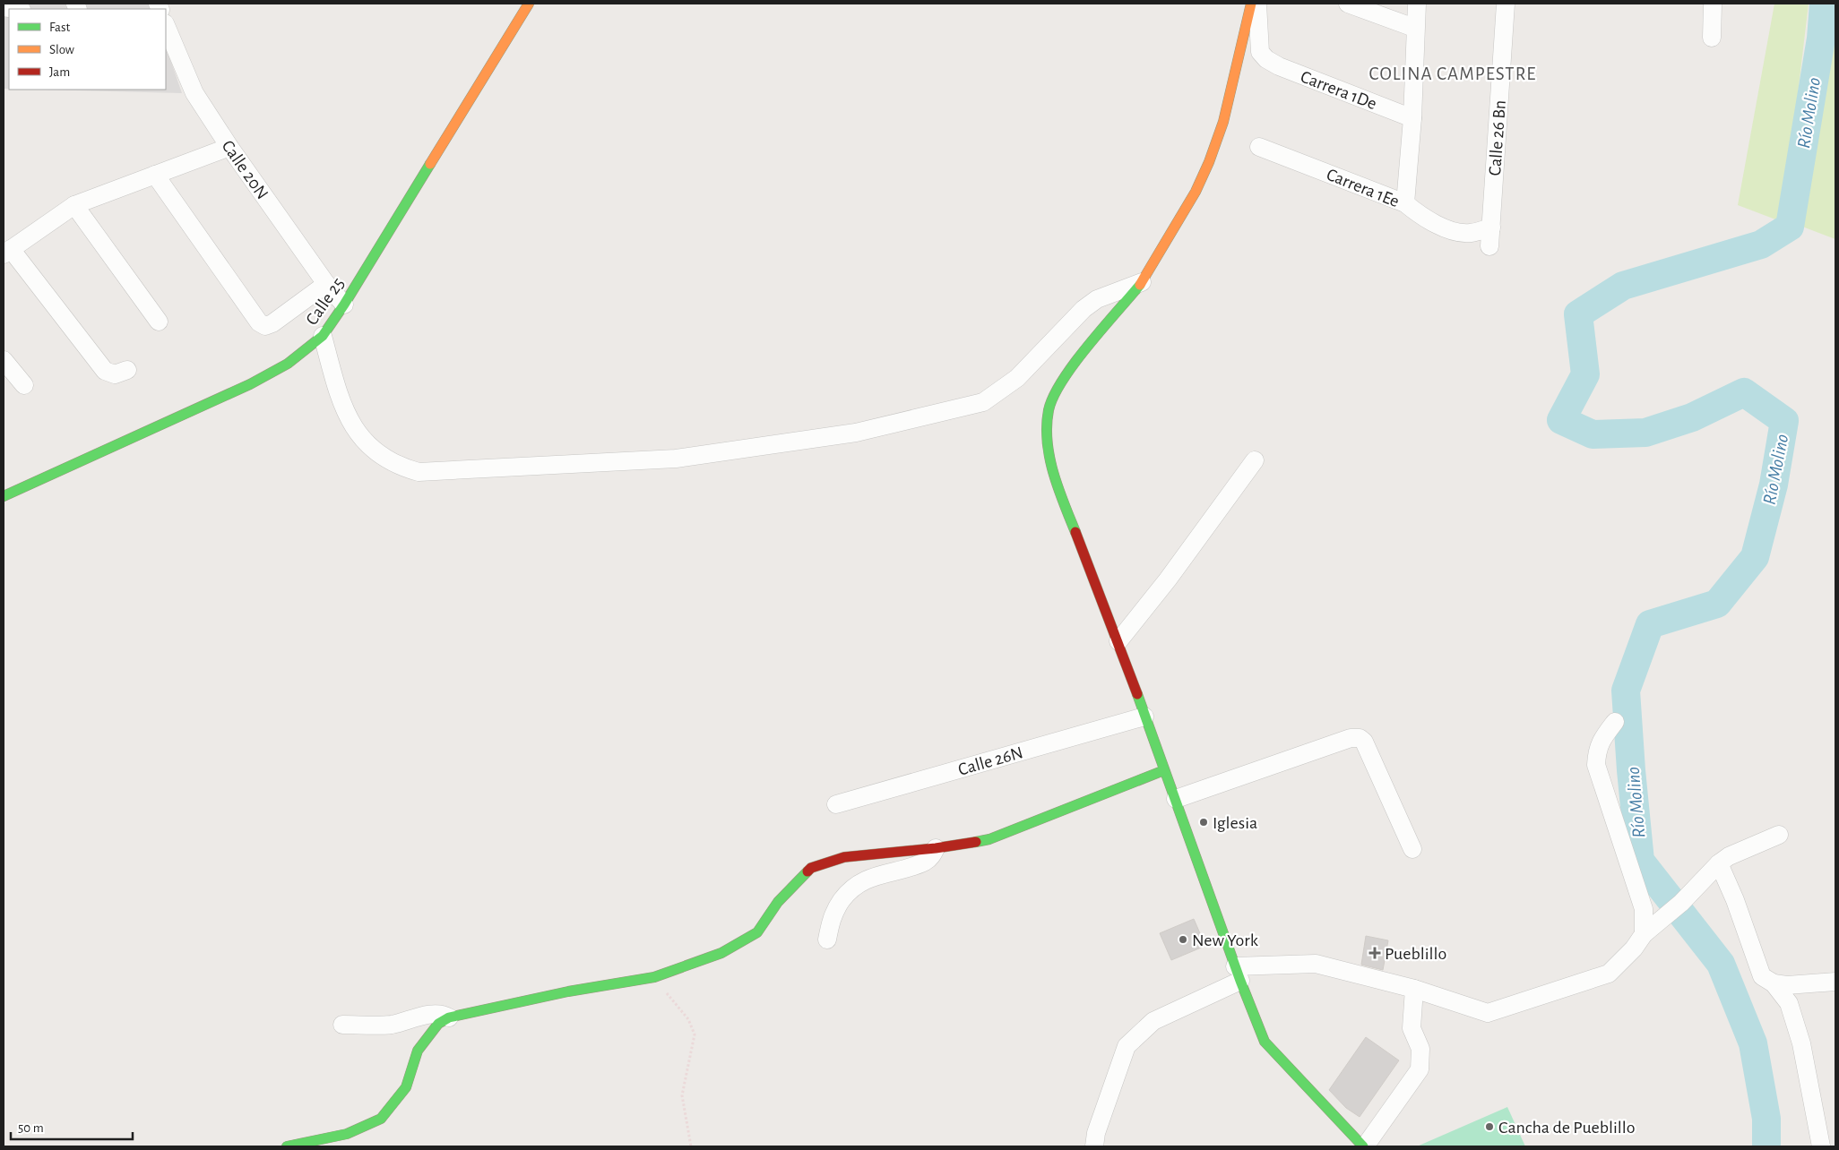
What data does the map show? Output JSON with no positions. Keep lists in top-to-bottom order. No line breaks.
{"streets":{"street":["Carrera 1De","Calle 26 Bn","Calle 20N","Carrera 1Ee","Calle 25","Calle 26N"]},"crossings":[["Calle 26 Bn","Carrera 1Ee"],["Calle 20N","Calle 25"]],"districts":["COLINA CAMPESTRE"],"water":["Río Molino"],"places":{"other":["Iglesia","New York","Cancha de Pueblillo"],"health":["Pueblillo"]},"legend":["Fast","Slow","Jam"],"scale_bar":"50 m"}
